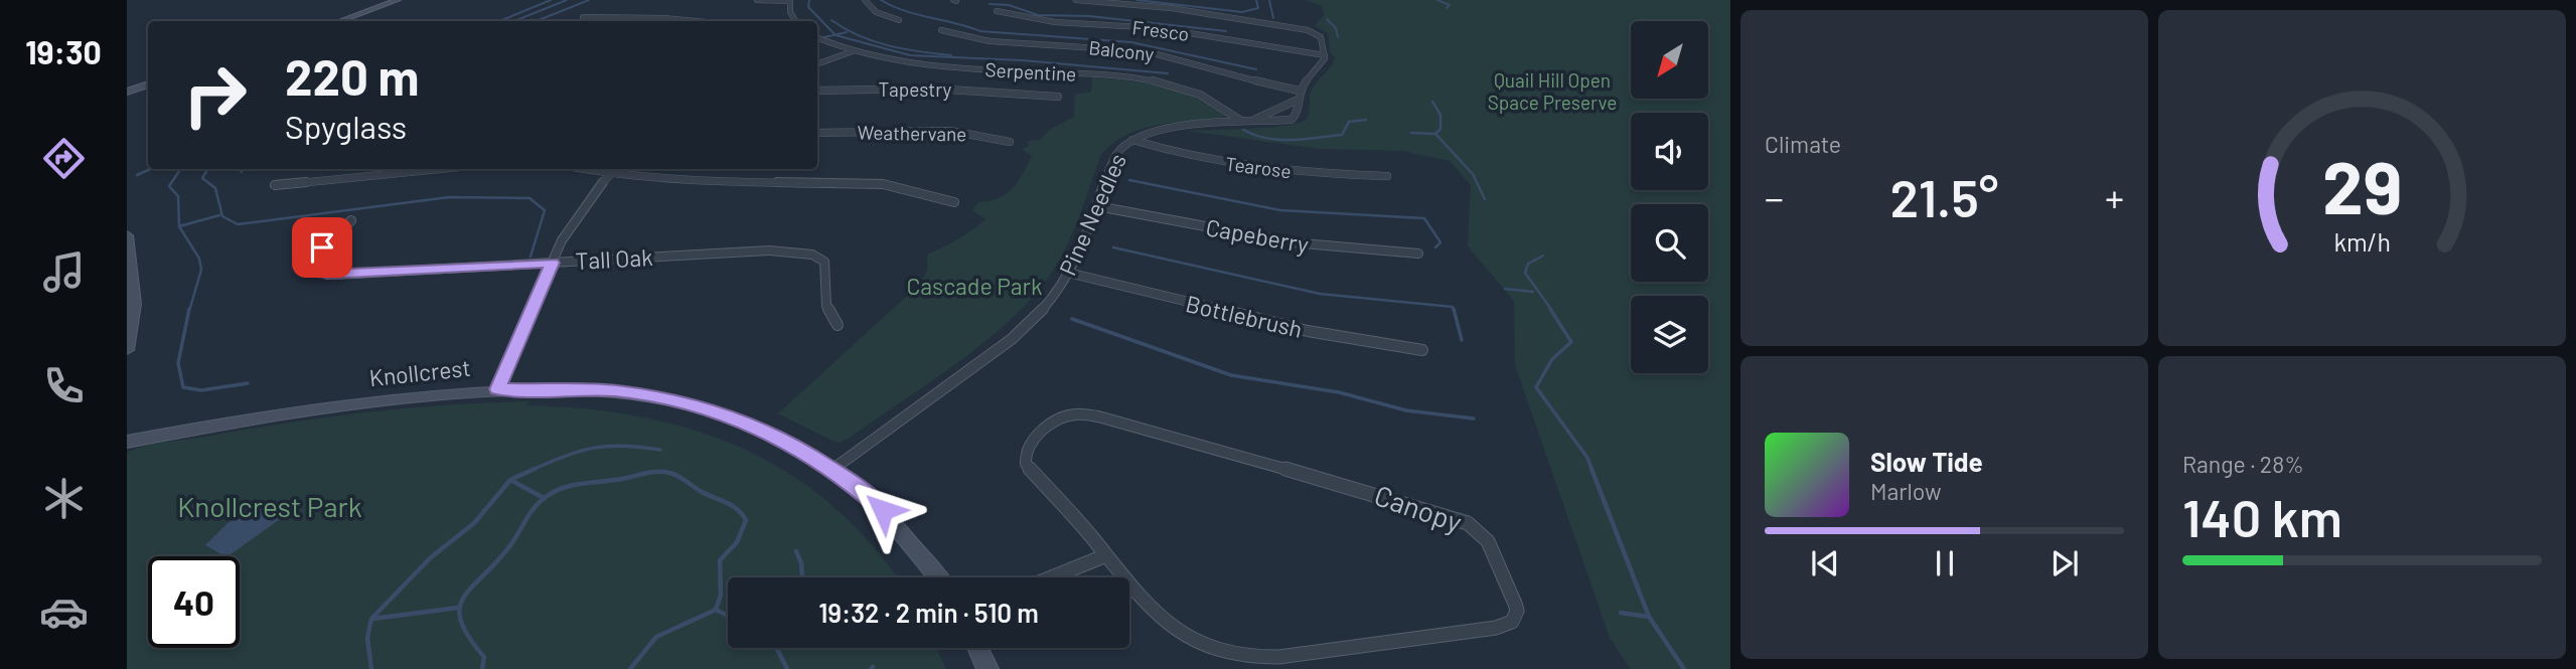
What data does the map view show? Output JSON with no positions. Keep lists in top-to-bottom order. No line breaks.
{"streets":{"street":["Fresco","Balcony","Serpentine","Tapestry","Weathervane","Tearose","Pine Needles","Capeberry","Tall Oak","Bottlebrush","Knollcrest","Canopy"]},"crossings":[["Fresco","Pine Needles"],["Balcony","Pine Needles"],["Serpentine","Pine Needles"],["Tearose","Pine Needles"],["Pine Needles","Capeberry"],["Pine Needles","Bottlebrush"],["Pine Needles","Knollcrest"]],"parks":["Quail Hill Open Space Preserve","Cascade Park","Knollcrest Park"],"north":"bottom left","page":{"tabs":"19:30","tile":["Climate",["Range · 28%","140 km"]],"turn":["220 m","Spyglass"],"heat":["−","21.5°","+"],"song":["Slow Tide","Marlow"],"limit":"40","trip":"19:32 · 2 min · 510 m","gauge":["29","km/h"]}}
